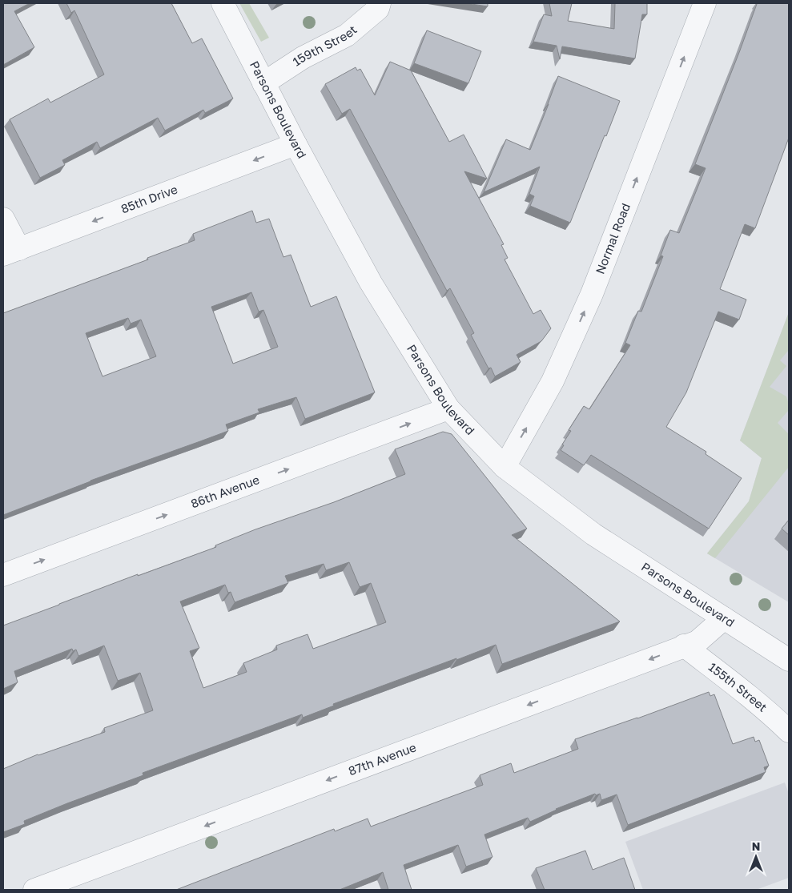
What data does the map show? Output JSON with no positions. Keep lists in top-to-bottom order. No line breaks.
{"streets":{"street":["159th Street","Parsons Boulevard","85th Drive","Normal Road","86th Avenue","155th Street","87th Avenue"]},"crossings":[["159th Street","Parsons Boulevard"],["Parsons Boulevard","85th Drive"],["Parsons Boulevard","Normal Road"],["Parsons Boulevard","86th Avenue"],["Parsons Boulevard","87th Avenue"],["155th Street","87th Avenue"]],"one_way":["85th Drive","Normal Road","86th Avenue","87th Avenue"],"north":"top"}
